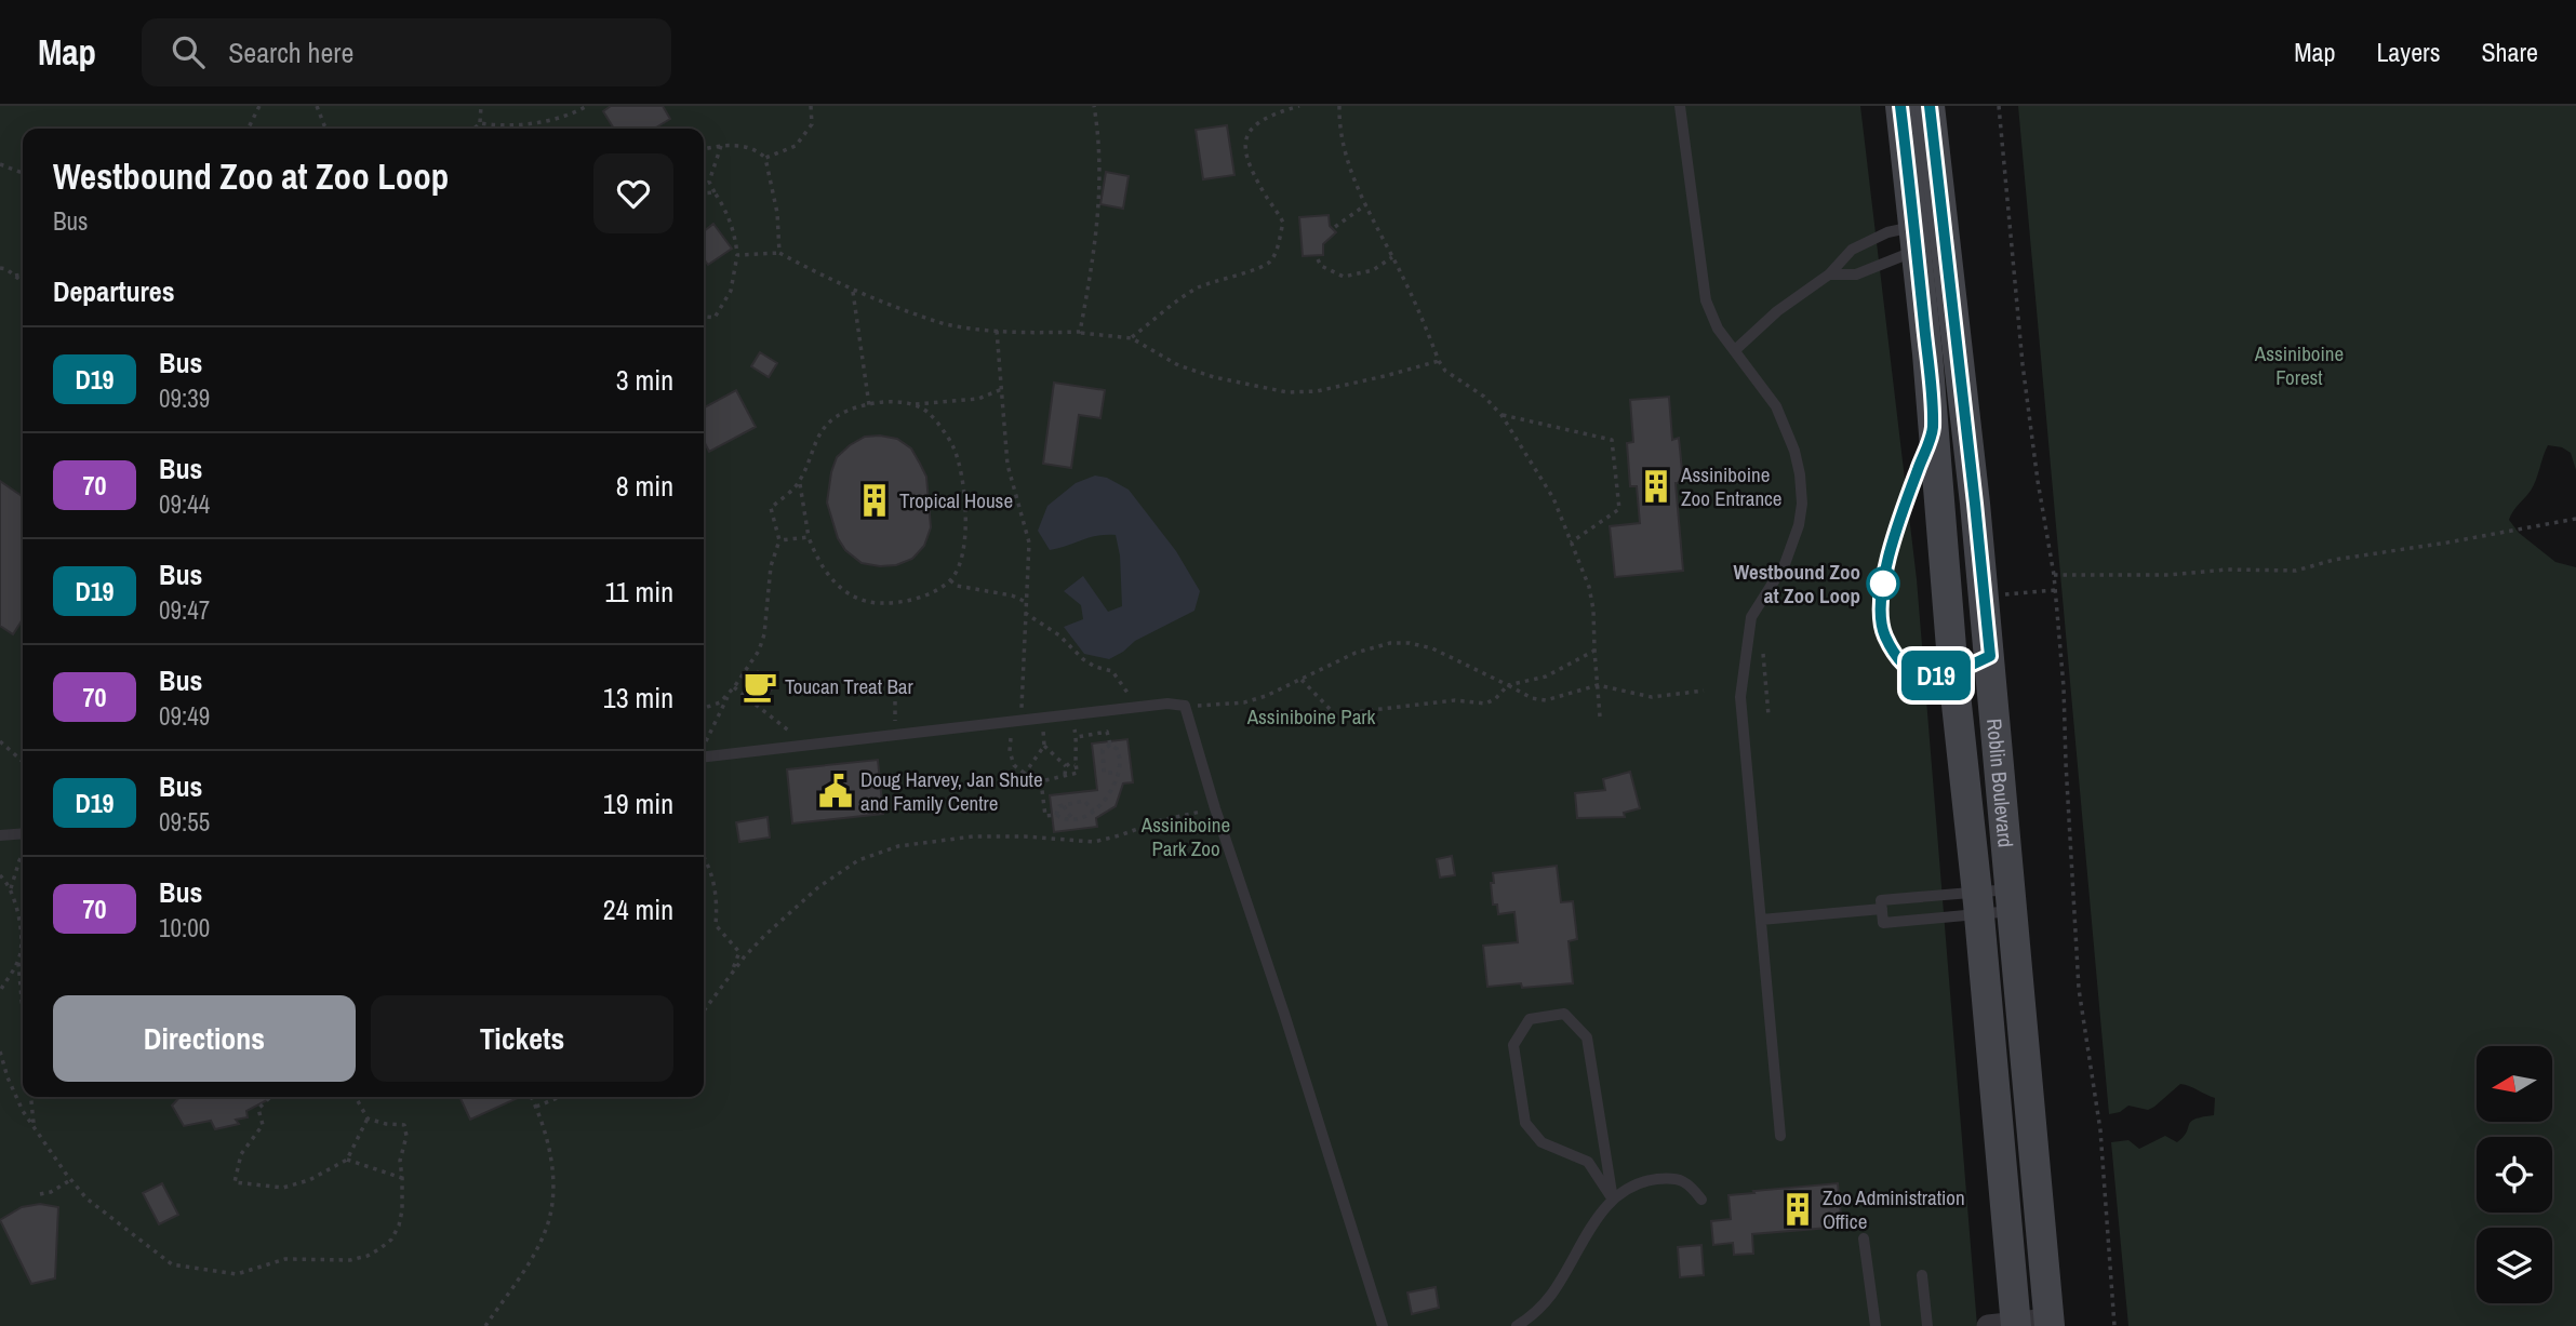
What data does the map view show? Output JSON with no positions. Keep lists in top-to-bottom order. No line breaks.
{"streets":{"main road":["Roblin Boulevard"]},"parks":["Assiniboine Forest","Assiniboine Park","Assiniboine Park Zoo"],"places":{"building":["Assiniboine Zoo Entrance","Tropical House","Zoo Administration Office"],"other":["Westbound Zoo at Zoo Loop"],"cafe":["Toucan Treat Bar"],"public building":["Doug Harvey, Jan Shute and Family Centre"]},"lines":["bus line D19"],"north":"left","page":{"header":"Map","search":"Search here","nav":["Map","Layers","Share"],"on_map":"D19","heading":[["Westbound Zoo at Zoo Loop","Bus"],"Departures"],"list":[{"mark":"D19","name":"Bus","note":"09:39","value":"3 min"},{"mark":"70","name":"Bus","note":"09:44","value":"8 min"},{"mark":"D19","name":"Bus","note":"09:47","value":"11 min"},{"mark":"70","name":"Bus","note":"09:49","value":"13 min"},{"mark":"D19","name":"Bus","note":"09:55","value":"19 min"},{"mark":"70","name":"Bus","note":"10:00","value":"24 min"}],"buttons":["Directions","Tickets"]}}
